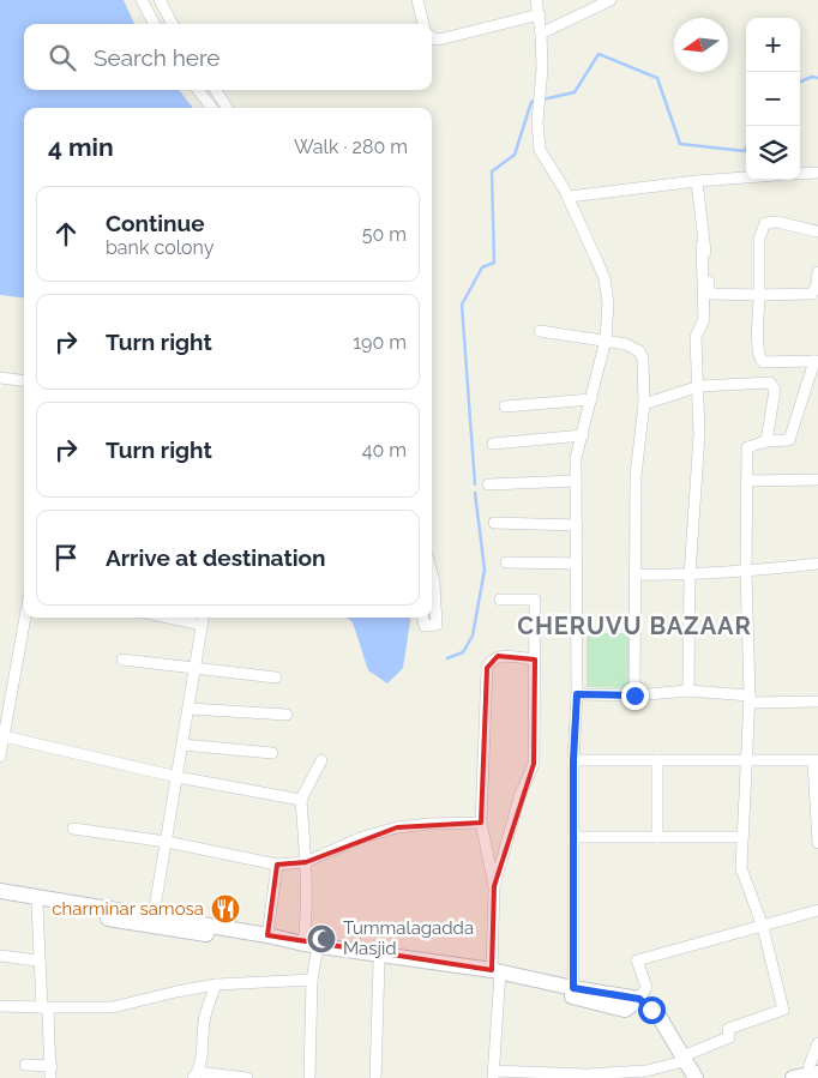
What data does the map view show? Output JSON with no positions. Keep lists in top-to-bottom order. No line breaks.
{"districts":["CHERUVU BAZAAR"],"places":{"restaurant":["charminar samosa"],"mosque":["Tummalagadda Masjid"]},"north":"left","page":{"map_buttons":["+","−"],"search":"Search here","heading":["4 min","Walk · 280 m"],"list":[["Continue","bank colony","50 m"],["Turn right","190 m"],["Turn right","40 m"],"Arrive at destination"]}}
